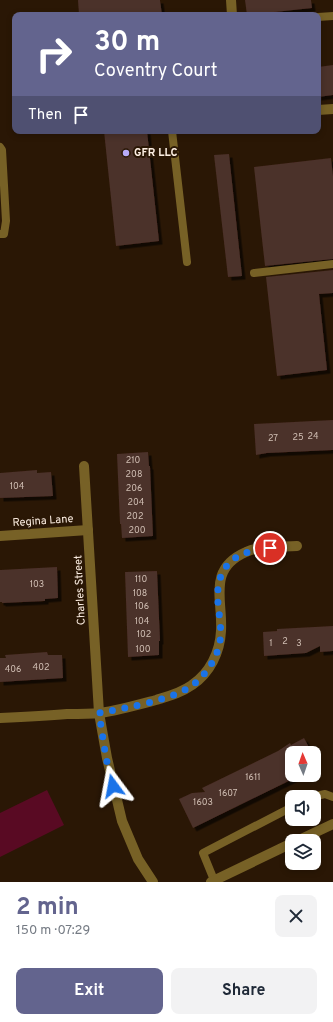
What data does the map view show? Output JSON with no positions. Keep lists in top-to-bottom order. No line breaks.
{"streets":{"street":["Regina Lane","Charles Street"]},"crossings":[["Regina Lane","Charles Street"]],"places":["GFR LLC"],"house_numbers":["24","25","27","210","208","104","206","204","202","200","110","103","108","106","104","102","2","1","3","100","402","406","1611","1607","1603"],"north":"top","page":{"turn":["30 m","Coventry Court"],"then":"Then","heading":["2 min","150 m · 07:29"],"buttons":["Exit","Share"]}}
